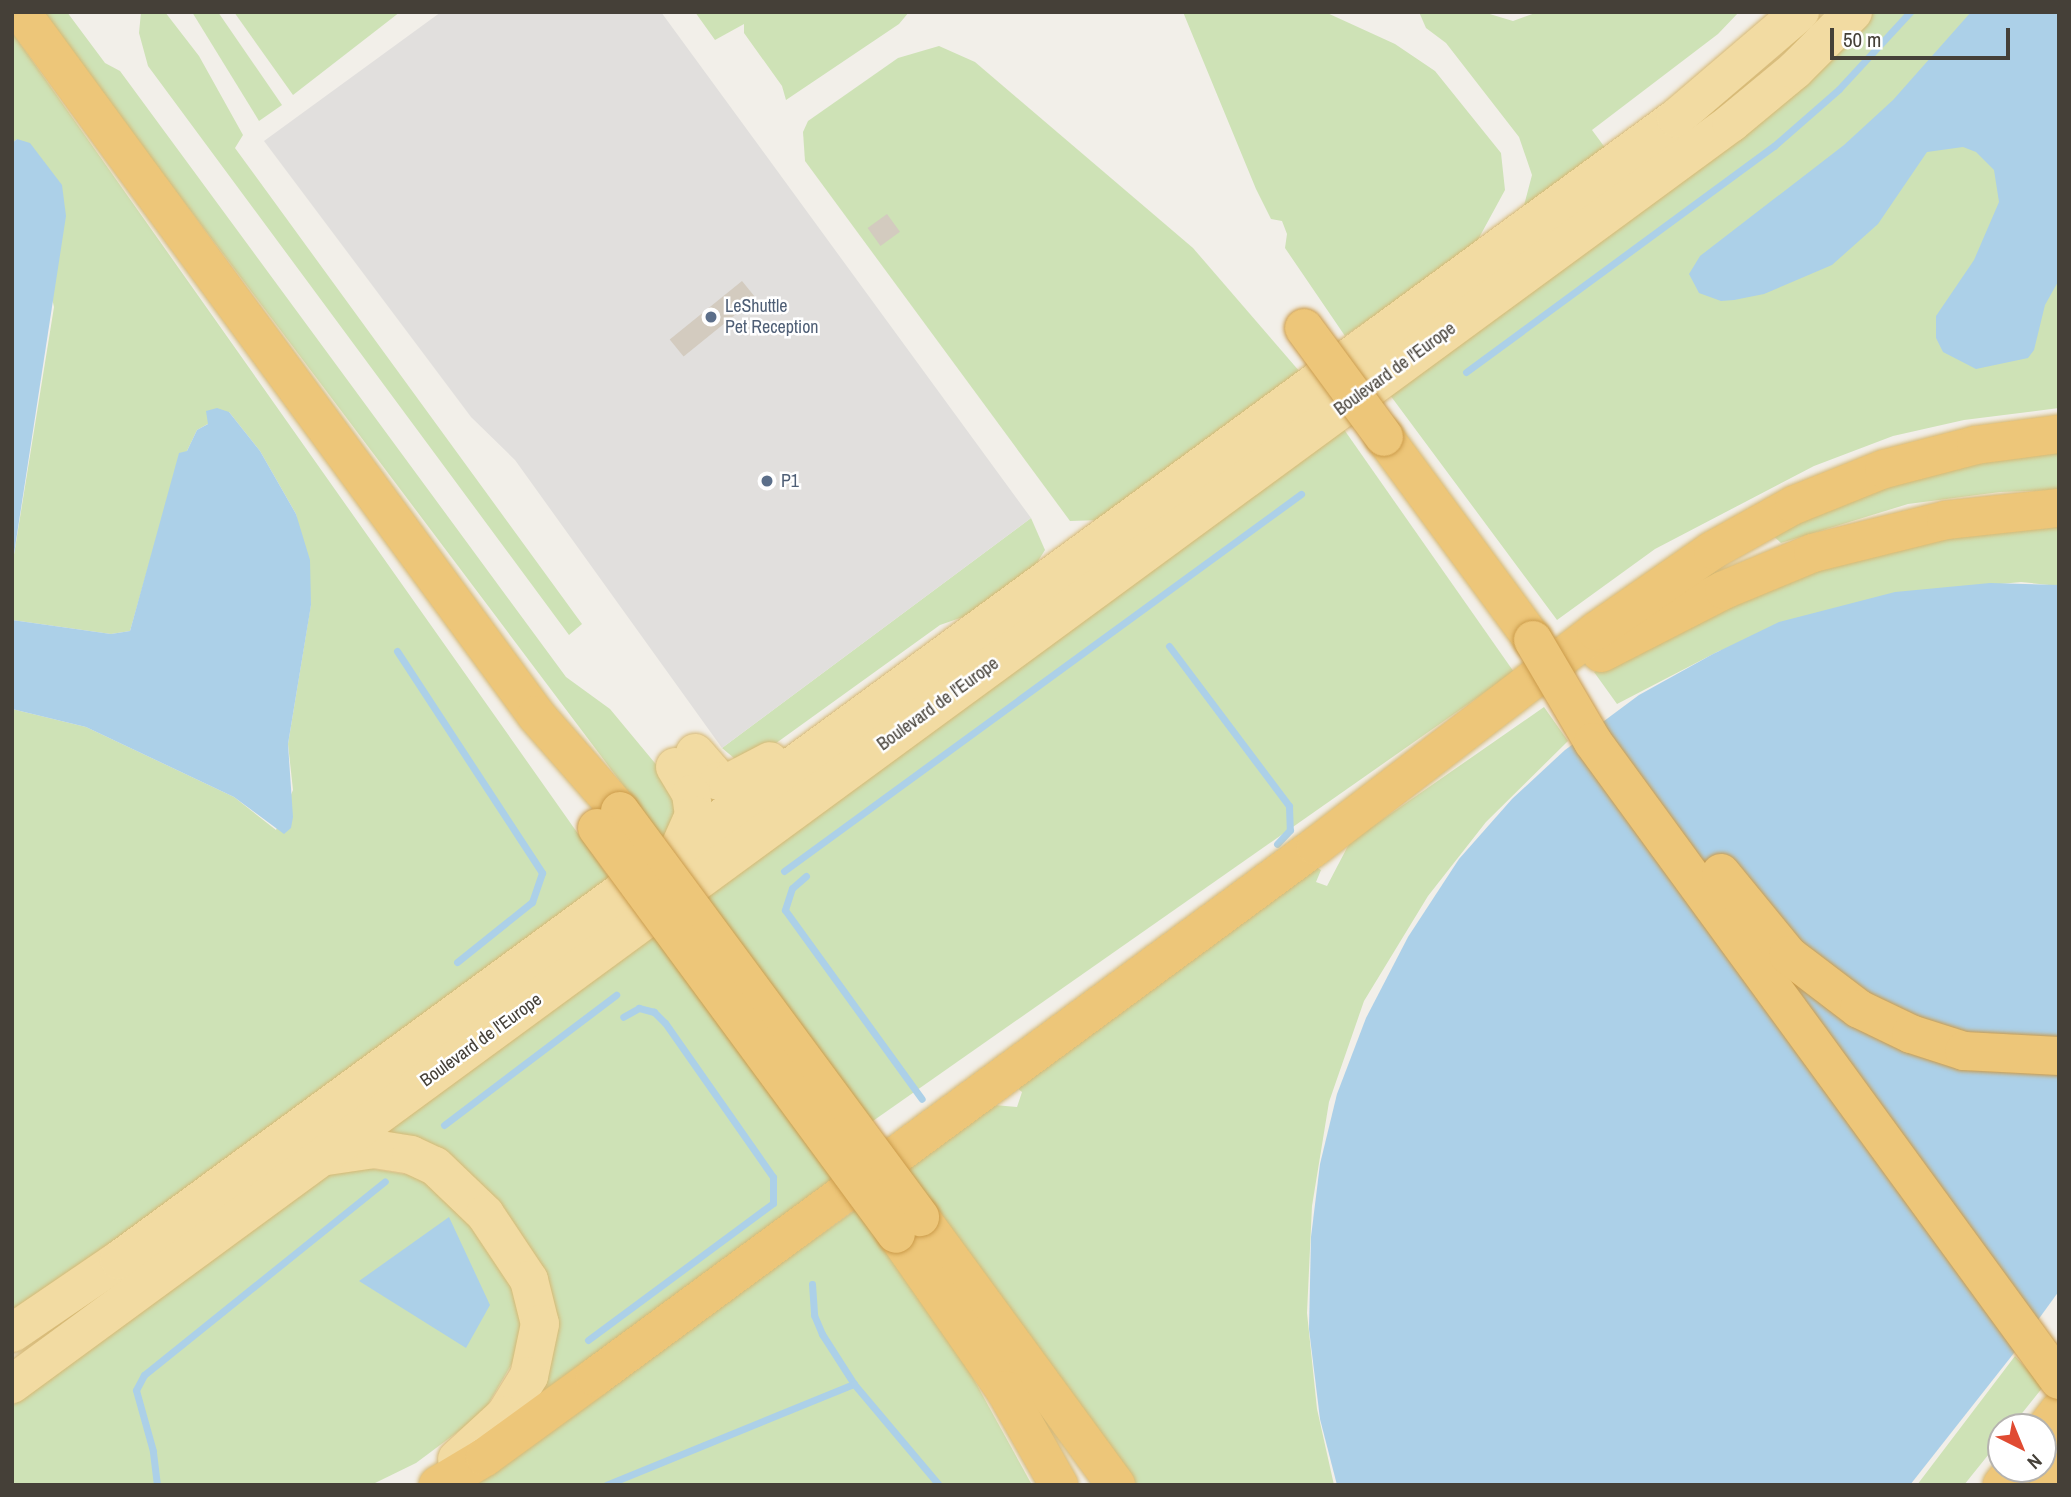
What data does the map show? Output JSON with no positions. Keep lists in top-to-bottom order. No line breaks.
{"streets":{"main road":["Boulevard de l'Europe"]},"places":["LeShuttle Pet Reception","P1"],"scale_bar":"50 m","north":"bottom right"}
